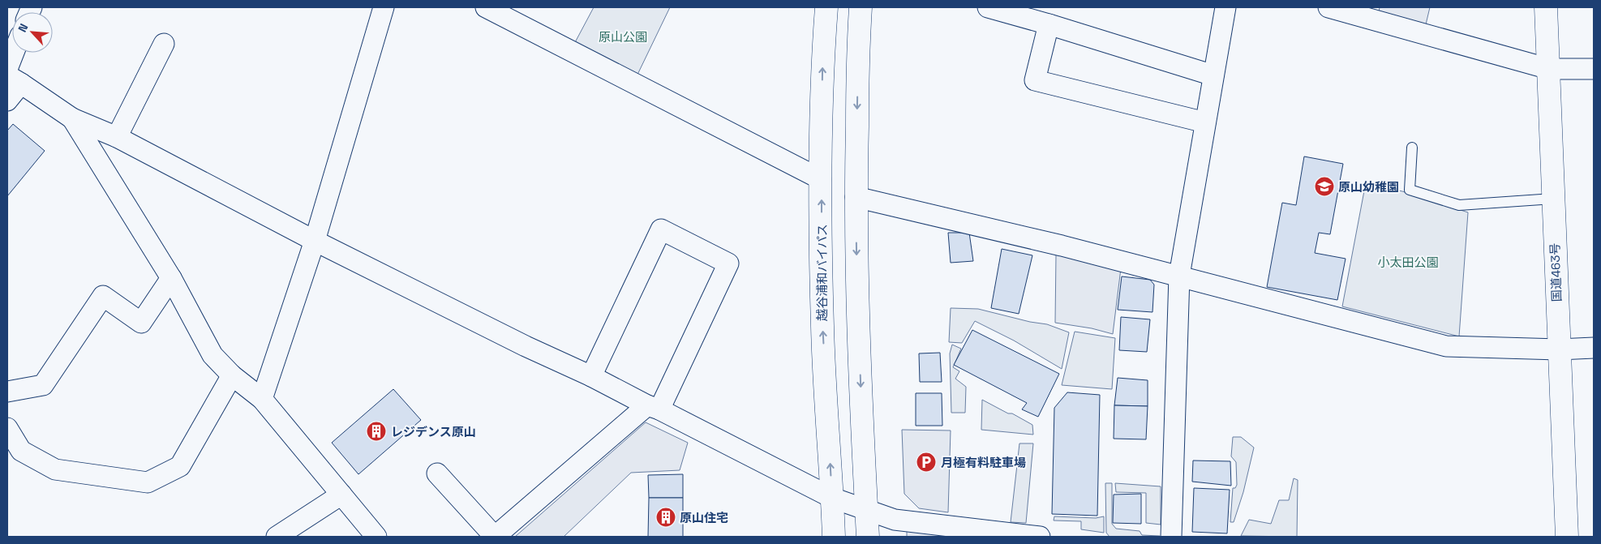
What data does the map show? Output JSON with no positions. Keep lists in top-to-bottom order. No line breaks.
{"streets":{"highway":["越谷浦和バイパス","国道463号"]},"parks":["原山公園","小太田公園"],"places":{"school or university":["原山幼稚園"],"building":["レジデンス原山","原山住宅"],"parking":["月極有料駐車場"]},"north":"top left"}
